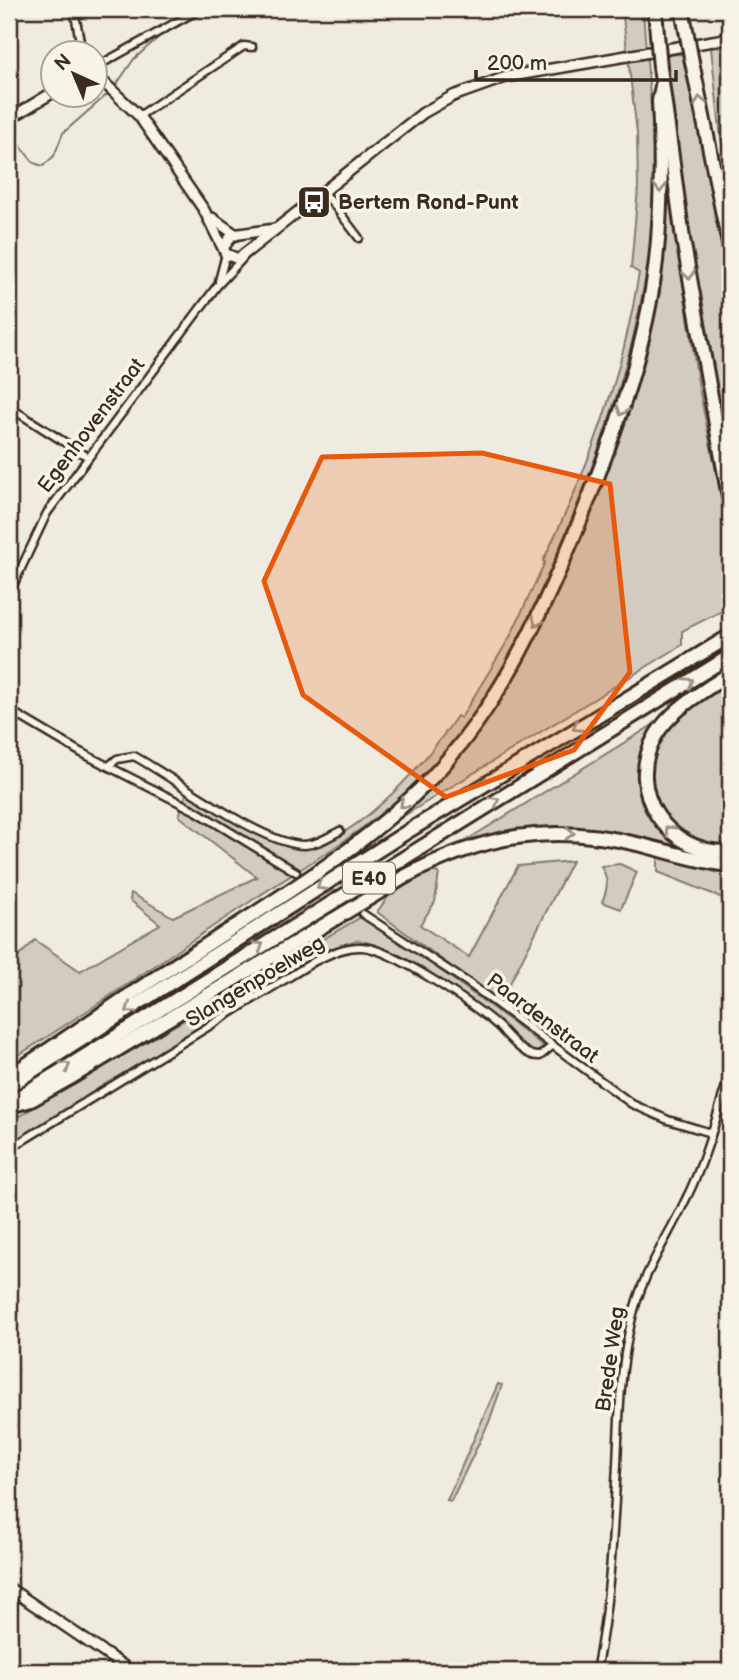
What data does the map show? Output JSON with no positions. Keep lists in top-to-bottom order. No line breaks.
{"streets":{"highway":["E40"],"street":["Egenhovenstraat","Slangenpoelweg","Paardenstraat","Brede Weg"]},"crossings":[["Slangenpoelweg","Paardenstraat"],["Paardenstraat","Brede Weg"]],"places":{"bus stop":["Bertem Rond-Punt"]},"scale_bar":"200 m","north":"top left"}
